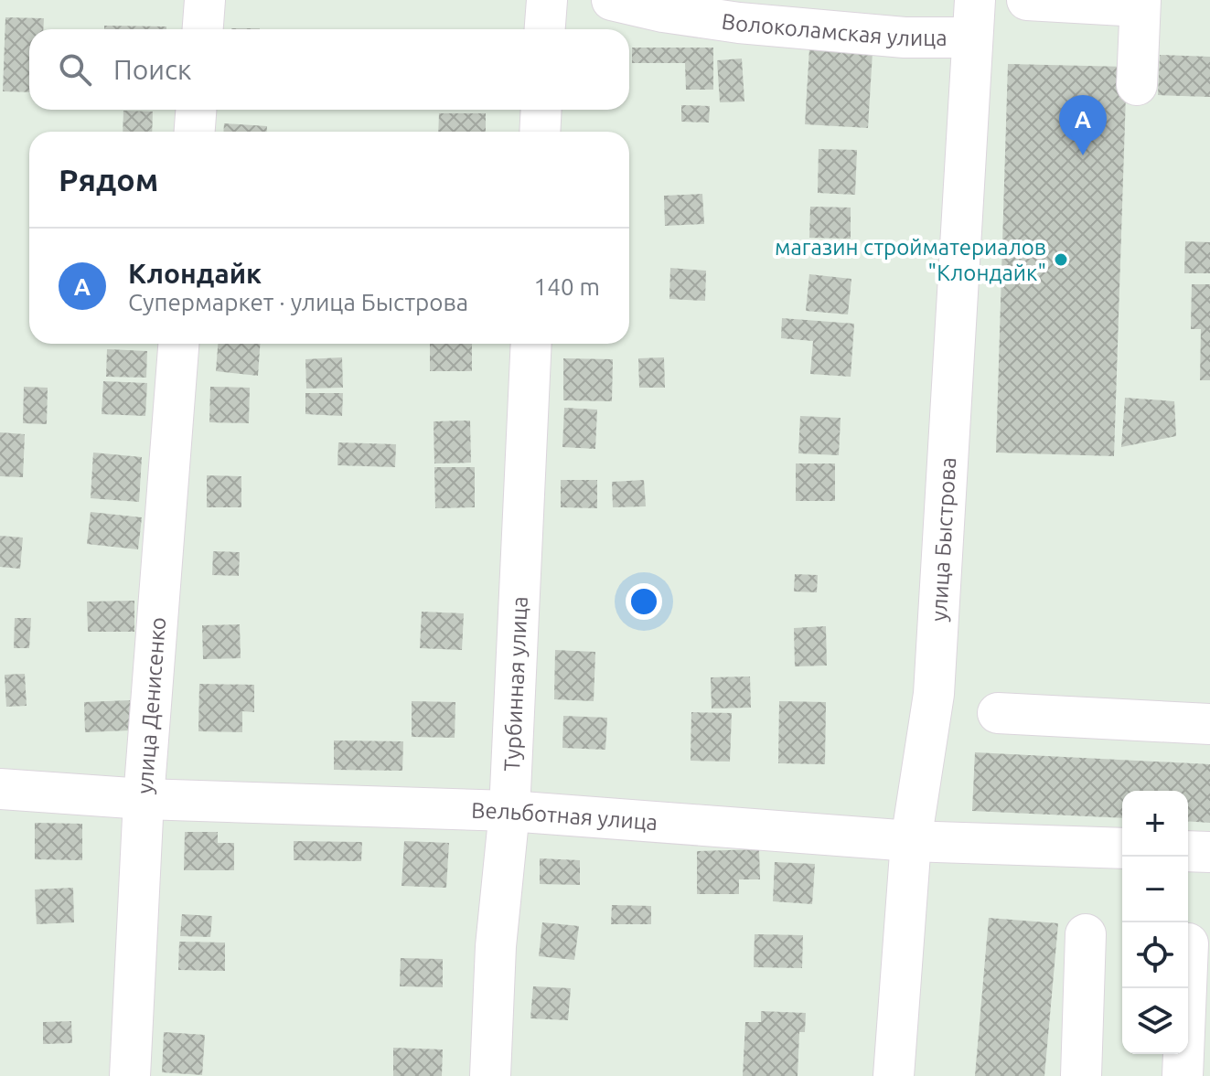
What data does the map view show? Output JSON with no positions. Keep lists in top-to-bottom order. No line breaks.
{"streets":{"street":["Волоколамская улица","улица Быстрова","Турбинная улица","улица Денисенко","Вельботная улица"]},"crossings":[["Волоколамская улица","улица Быстрова"],["улица Быстрова","Вельботная улица"],["Турбинная улица","Вельботная улица"],["улица Денисенко","Вельботная улица"]],"places":["магазин стройматериалов \"Клондайк\""],"page":{"search":"Поиск","pins":"A","heading":"Рядом","list":[{"mark":"A","name":"Клондайк","note":"Супермаркет · улица Быстрова","value":"140 m"}],"map_buttons":["+","−"]}}
